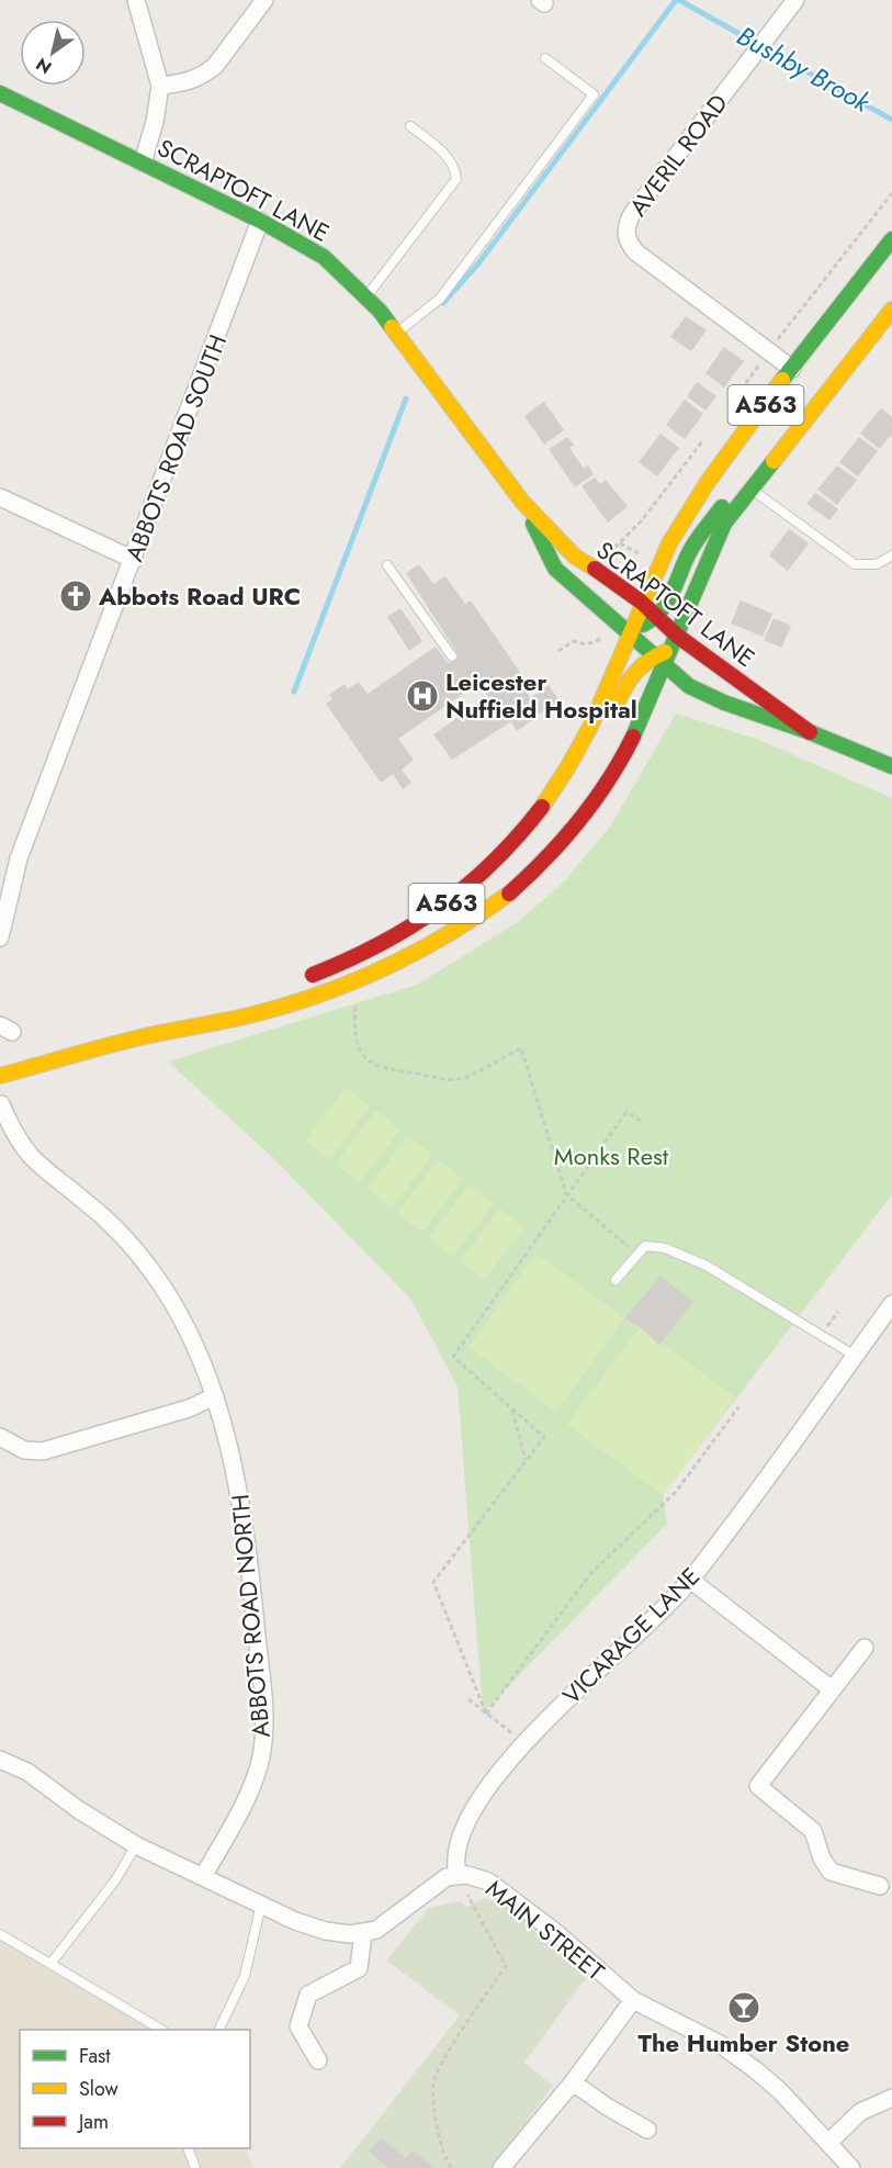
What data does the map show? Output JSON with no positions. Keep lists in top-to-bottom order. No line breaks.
{"streets":{"main road":["SCRAPTOFT LANE","A563"],"street":["AVERIL ROAD","ABBOTS ROAD SOUTH","ABBOTS ROAD NORTH","VICARAGE LANE","MAIN STREET"]},"crossings":[["AVERIL ROAD","A563"],["SCRAPTOFT LANE","A563"],["SCRAPTOFT LANE","ABBOTS ROAD SOUTH"],["ABBOTS ROAD NORTH","MAIN STREET"],["VICARAGE LANE","MAIN STREET"]],"water":["Bushby Brook"],"parks":["Monks Rest"],"places":{"church":["Abbots Road URC"],"hospital":["Leicester Nuffield Hospital"],"bar":["The Humber Stone"]},"legend":["Fast","Slow","Jam"],"north":"bottom left"}
